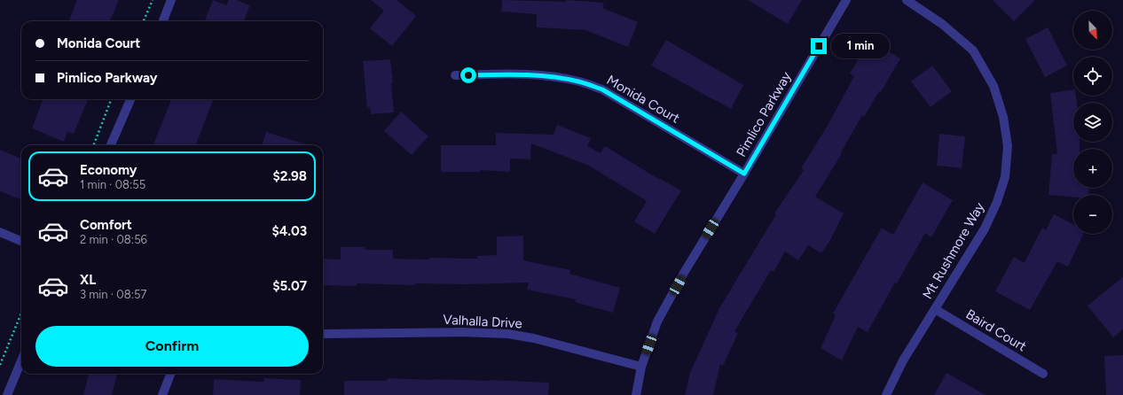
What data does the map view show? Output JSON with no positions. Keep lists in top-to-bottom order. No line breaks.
{"streets":{"street":["Monida Court","Pimlico Parkway","Mt Rushmore Way","Valhalla Drive","Baird Court"]},"crossings":[["Monida Court","Pimlico Parkway"],["Pimlico Parkway","Valhalla Drive"],["Mt Rushmore Way","Baird Court"]],"north":"bottom right","page":{"map_buttons":["+","−"],"banner":["Monida Court","Pimlico Parkway"],"bubble":"1 min","list":[{"name":"Economy","note":"1 min · 08:55","value":"$2.98"},{"name":"Comfort","note":"2 min · 08:56","value":"$4.03"},{"name":"XL","note":"3 min · 08:57","value":"$5.07"}],"buttons":"Confirm"}}
